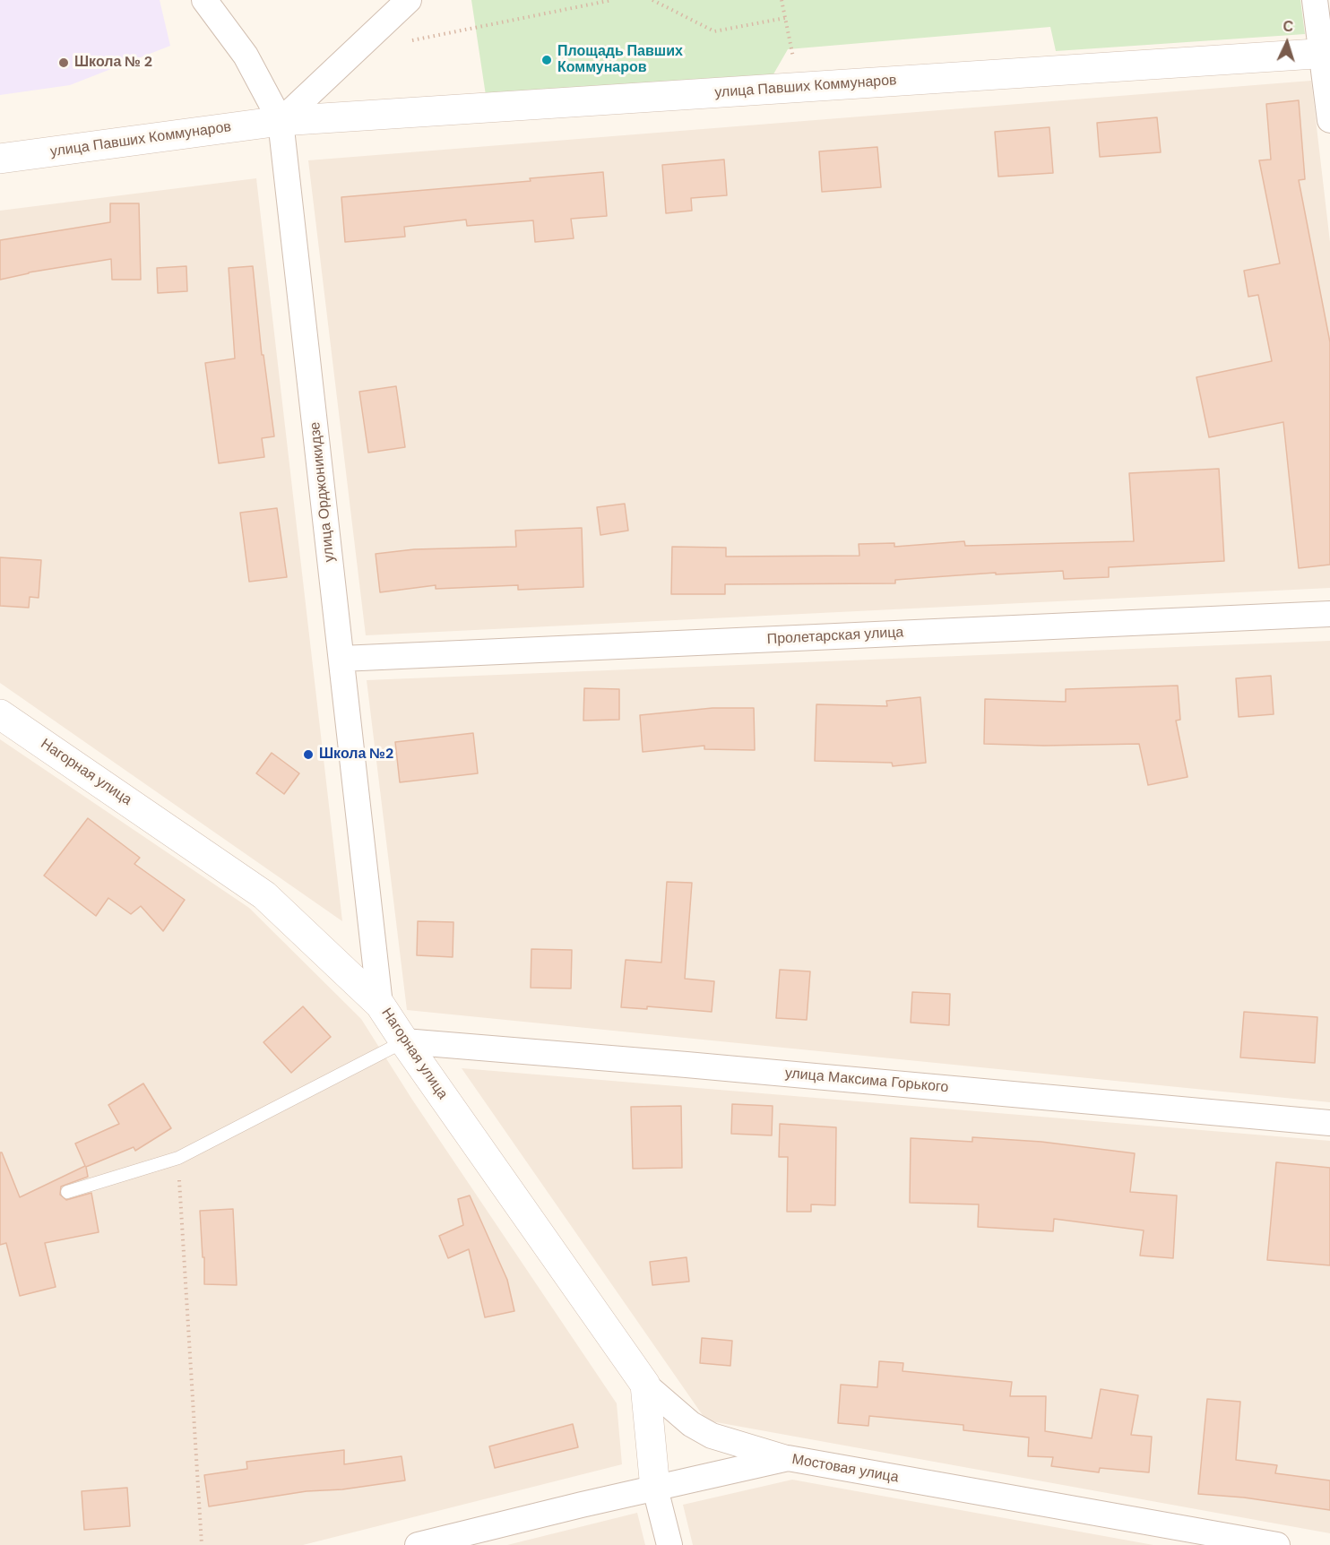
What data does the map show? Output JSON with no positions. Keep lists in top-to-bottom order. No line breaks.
{"streets":{"street":["улица Павших Коммунаров","улица Орджоникидзе","Пролетарская улица","Нагорная улица","улица Максима Горького","Мостовая улица"]},"crossings":[["улица Павших Коммунаров","улица Орджоникидзе"],["улица Орджоникидзе","Пролетарская улица"],["улица Орджоникидзе","Нагорная улица"],["Нагорная улица","улица Максима Горького"],["Нагорная улица","Мостовая улица"]],"places":["Площадь Павших Коммунаров","Школа № 2","Школа №2"],"north":"top"}
